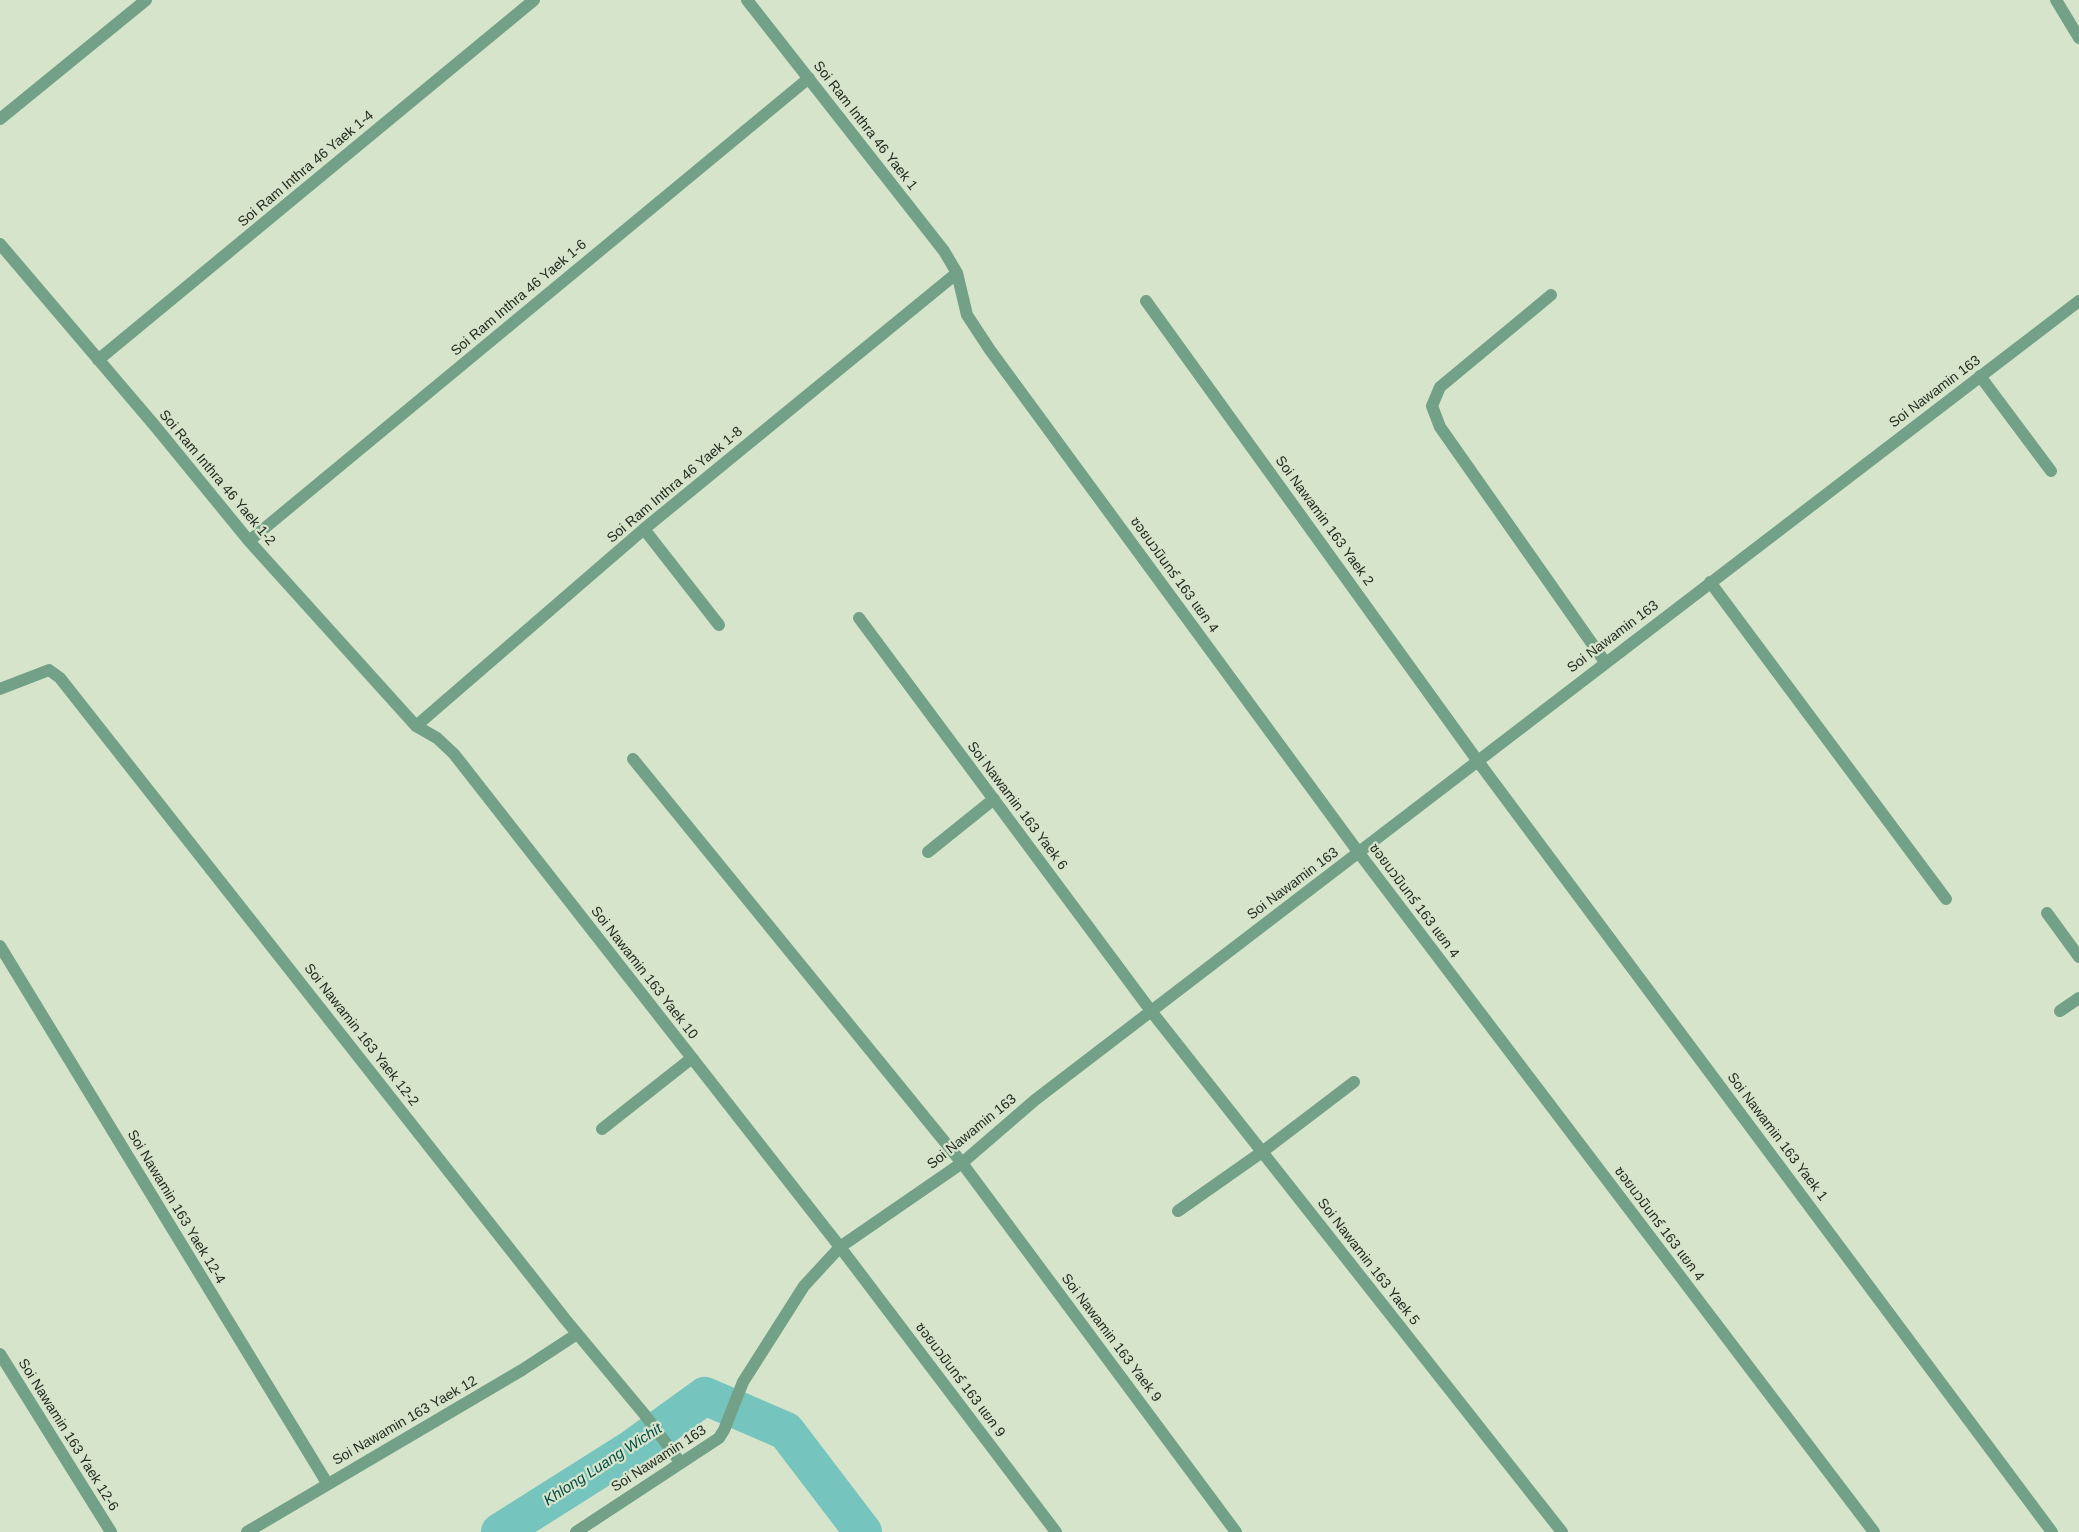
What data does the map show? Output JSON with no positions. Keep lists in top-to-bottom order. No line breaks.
{"streets":{"street":["Soi Ram Inthra 46 Yaek 1","Soi Ram Inthra 46 Yaek 1-4","Soi Ram Inthra 46 Yaek 1-6","Soi Nawamin 163","Soi Ram Inthra 46 Yaek 1-2","Soi Ram Inthra 46 Yaek 1-8","Soi Nawamin 163 Yaek 2","ซอยนวมินทร์ 163 แยก 4","Soi Nawamin 163 Yaek 6","Soi Nawamin 163 Yaek 10","Soi Nawamin 163 Yaek 12-2","Soi Nawamin 163 Yaek 1","Soi Nawamin 163 Yaek 12-4","Soi Nawamin 163 Yaek 5","Soi Nawamin 163 Yaek 9","ซอยนวมินทร์ 163 แยก 9","Soi Nawamin 163 Yaek 12","Soi Nawamin 163 Yaek 12-6"]},"crossings":[["Soi Ram Inthra 46 Yaek 1","Soi Ram Inthra 46 Yaek 1-6"],["Soi Ram Inthra 46 Yaek 1","Soi Ram Inthra 46 Yaek 1-8"],["Soi Ram Inthra 46 Yaek 1","ซอยนวมินทร์ 163 แยก 4"],["Soi Ram Inthra 46 Yaek 1-4","Soi Ram Inthra 46 Yaek 1-2"],["Soi Ram Inthra 46 Yaek 1-6","Soi Ram Inthra 46 Yaek 1-2"],["Soi Nawamin 163","Soi Nawamin 163 Yaek 2"],["Soi Nawamin 163","ซอยนวมินทร์ 163 แยก 4"],["Soi Nawamin 163","Soi Nawamin 163 Yaek 6"],["Soi Nawamin 163","Soi Nawamin 163 Yaek 10"],["Soi Nawamin 163","Soi Nawamin 163 Yaek 12-2"],["Soi Nawamin 163","Soi Nawamin 163 Yaek 1"],["Soi Nawamin 163","Soi Nawamin 163 Yaek 5"],["Soi Nawamin 163","Soi Nawamin 163 Yaek 9"],["Soi Nawamin 163","ซอยนวมินทร์ 163 แยก 9"],["Soi Ram Inthra 46 Yaek 1-2","Soi Ram Inthra 46 Yaek 1-8"],["Soi Ram Inthra 46 Yaek 1-2","Soi Nawamin 163 Yaek 10"],["Soi Ram Inthra 46 Yaek 1-8","ซอยนวมินทร์ 163 แยก 4"],["Soi Ram Inthra 46 Yaek 1-8","Soi Nawamin 163 Yaek 10"],["Soi Nawamin 163 Yaek 2","Soi Nawamin 163 Yaek 1"],["Soi Nawamin 163 Yaek 6","Soi Nawamin 163 Yaek 5"],["Soi Nawamin 163 Yaek 10","ซอยนวมินทร์ 163 แยก 9"],["Soi Nawamin 163 Yaek 12-2","Soi Nawamin 163 Yaek 12"],["Soi Nawamin 163 Yaek 12-4","Soi Nawamin 163 Yaek 12"]],"water":["Khlong Luang Wichit"]}
